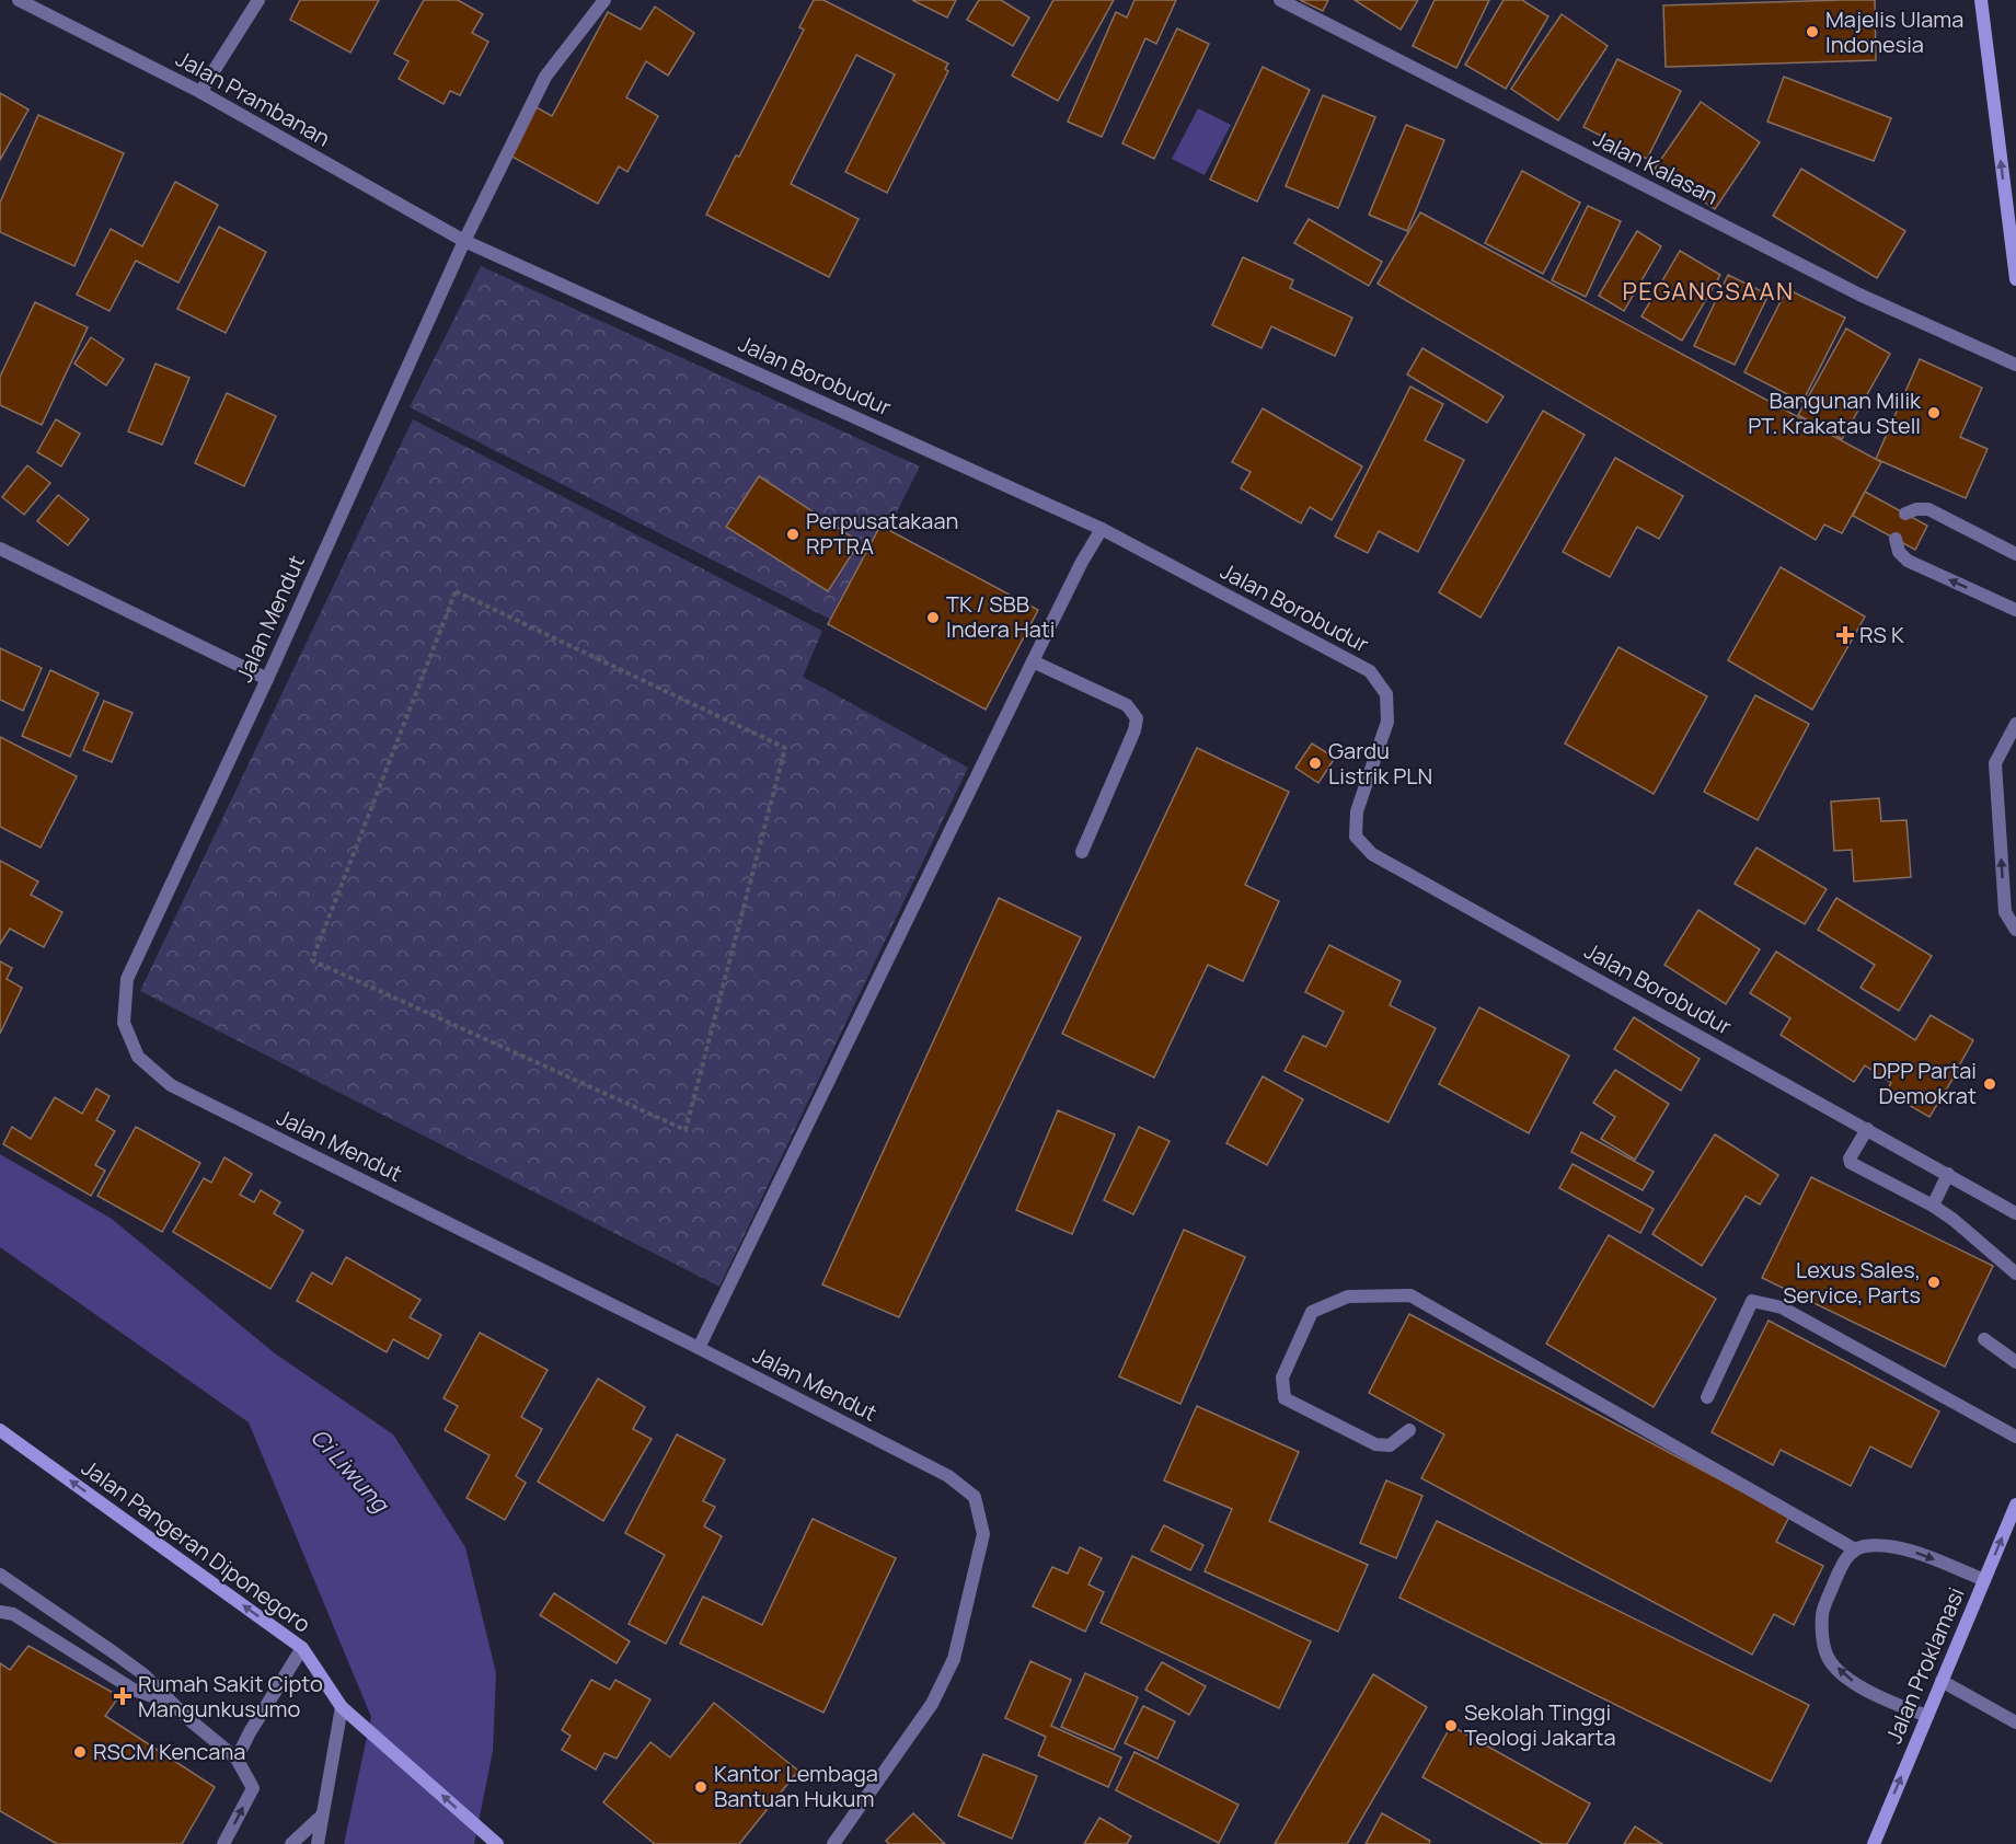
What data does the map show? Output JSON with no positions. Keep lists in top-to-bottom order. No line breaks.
{"streets":{"main road":["Jalan Pangeran Diponegoro","Jalan Proklamasi"],"street":["Jalan Prambanan","Jalan Kalasan","Jalan Borobudur","Jalan Mendut"]},"crossings":[["Jalan Prambanan","Jalan Borobudur"],["Jalan Prambanan","Jalan Mendut"],["Jalan Borobudur","Jalan Mendut"]],"one_way":["Jalan Pangeran Diponegoro","Jalan Proklamasi"],"districts":["PEGANGSAAN"],"water":["Ci Liwung"],"places":{"other":["Majelis Ulama Indonesia","Bangunan Milik PT. Krakatau Stell","Perpusatakaan RPTRA","TK / SBB Indera Hati","Gardu Listrik PLN","DPP Partai Demokrat","Lexus Sales, Service, Parts","Sekolah Tinggi Teologi Jakarta","RSCM Kencana","Kantor Lembaga Bantuan Hukum"],"health":["RS K","Rumah Sakit Cipto Mangunkusumo"]}}
